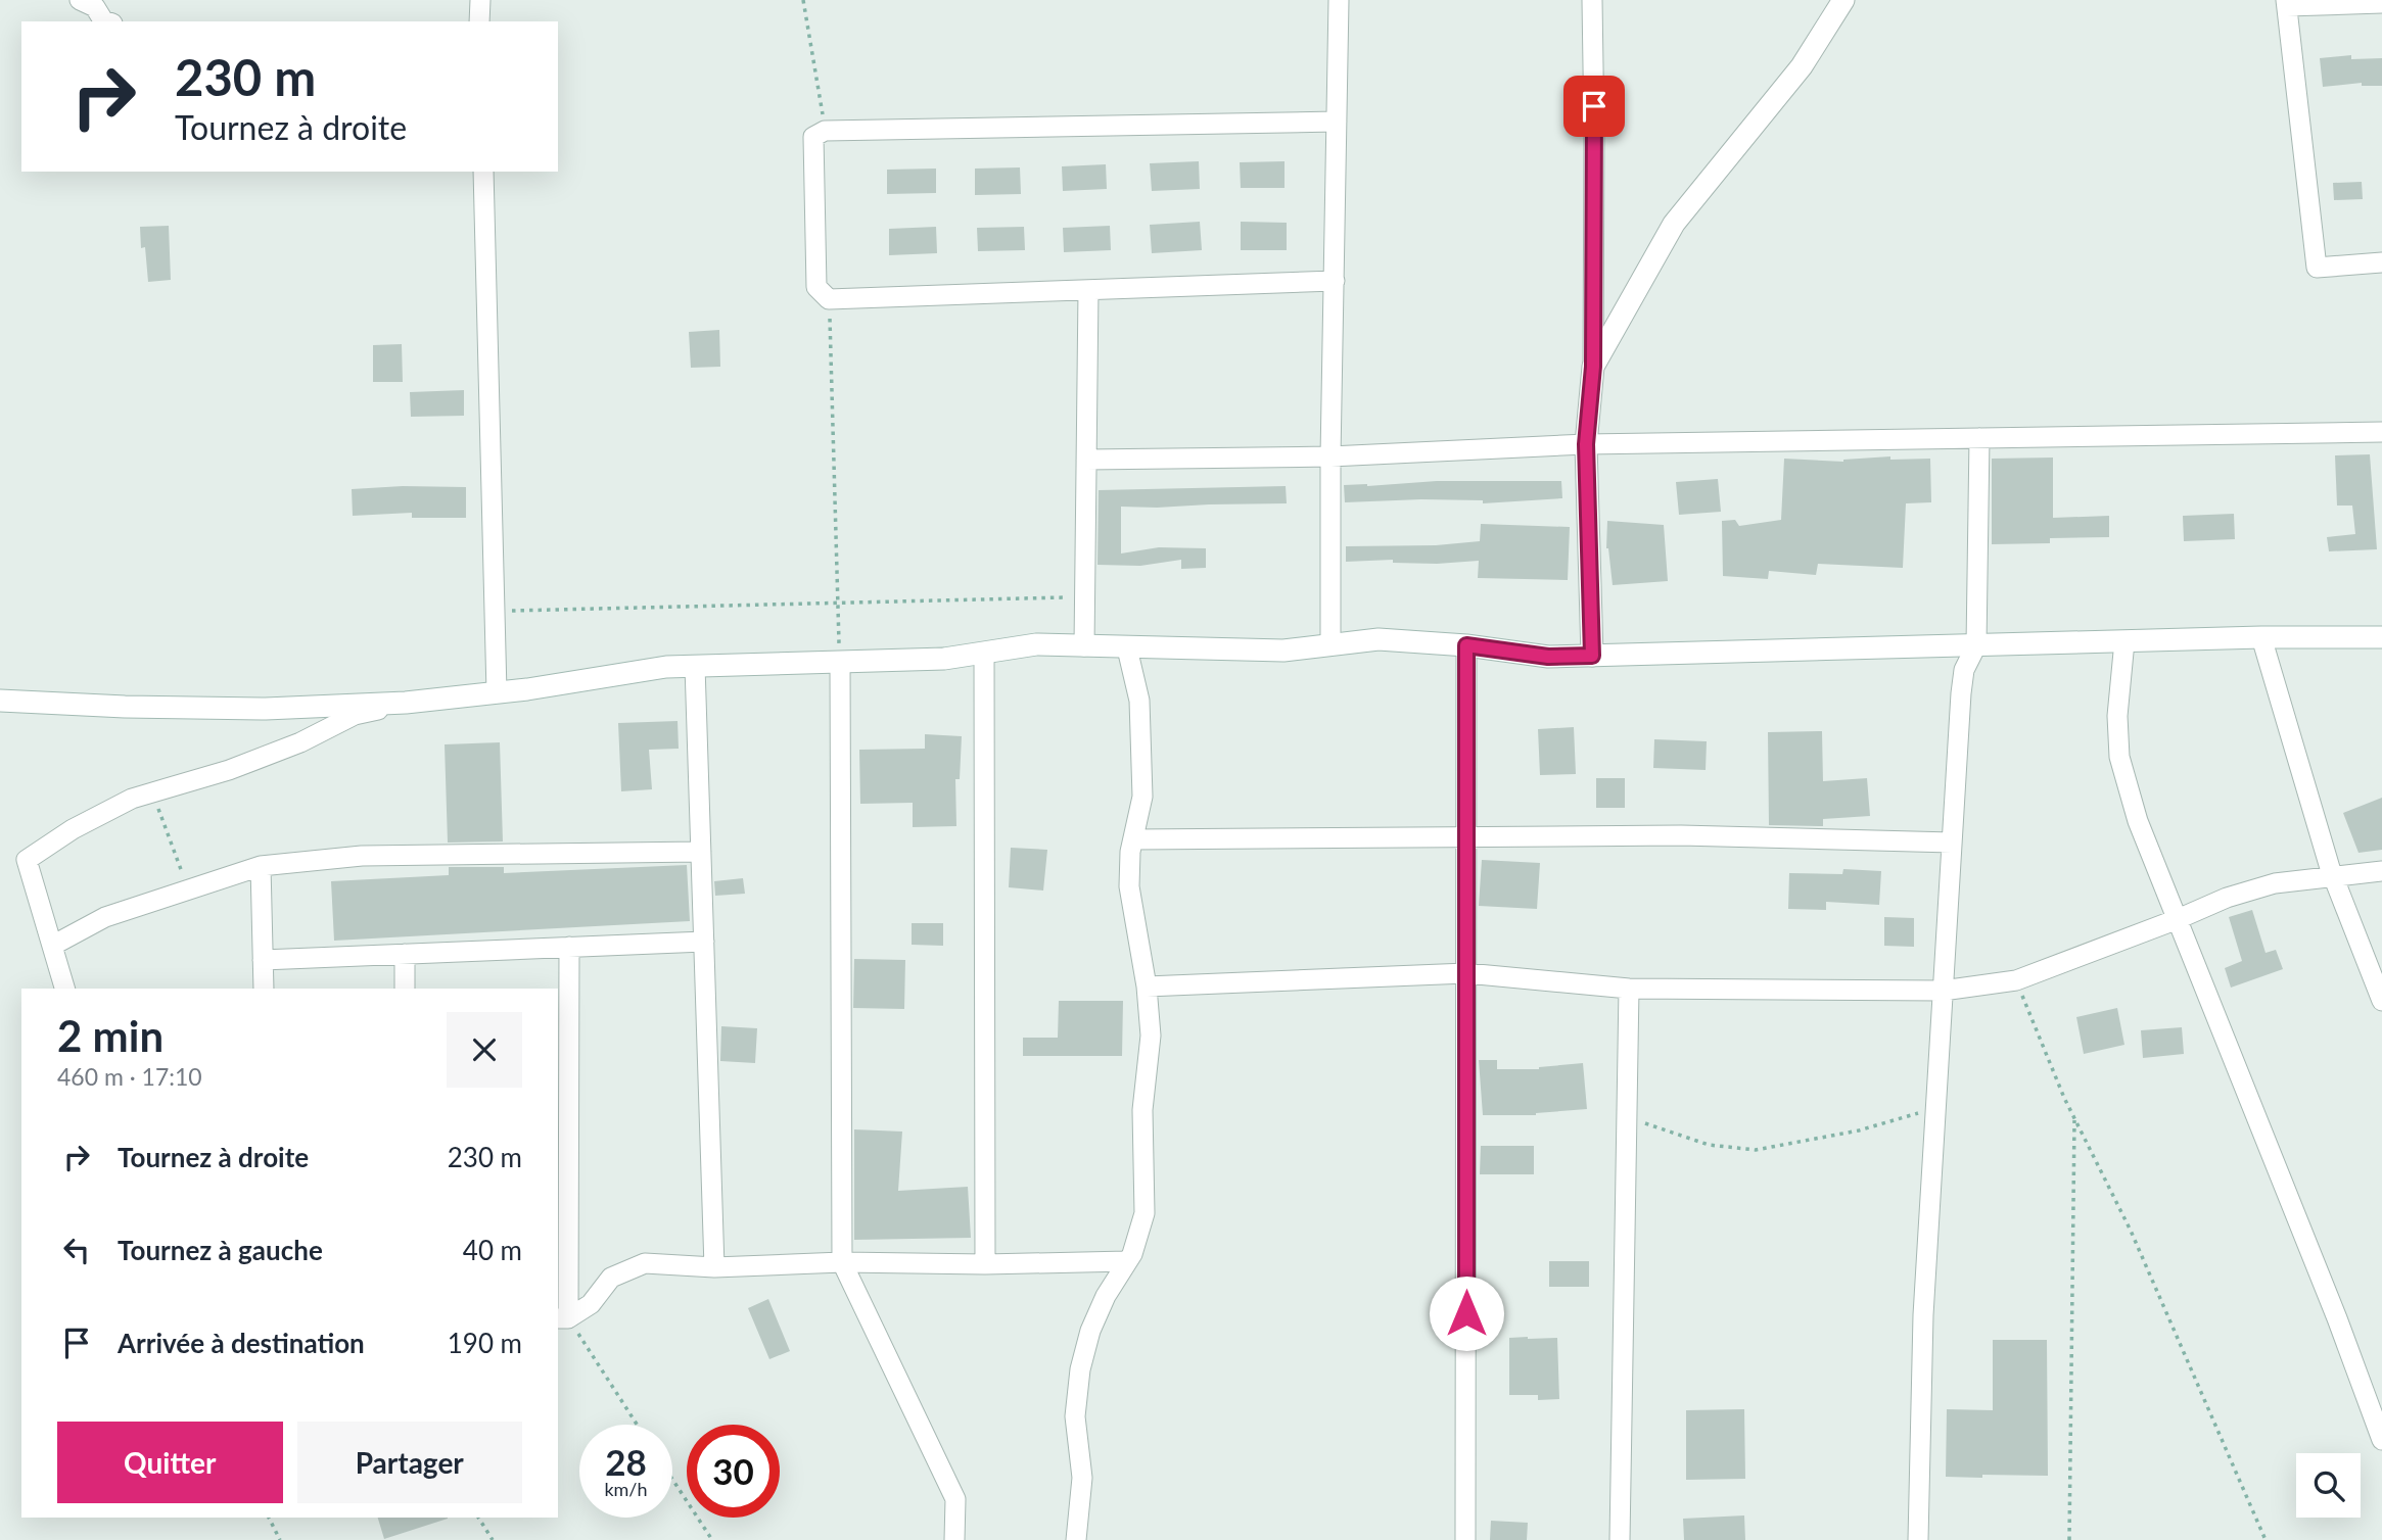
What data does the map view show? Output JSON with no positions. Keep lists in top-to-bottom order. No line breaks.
{"page":{"turn":["230 m","Tournez à droite"],"heading":["2 min","460 m · 17:10"],"list":[{"name":"Tournez à droite","value":"230 m"},{"name":"Tournez à gauche","value":"40 m"},{"name":"Arrivée à destination","value":"190 m"}],"buttons":["Quitter","Partager"],"speed":"28 km/h","limit":"30"}}
